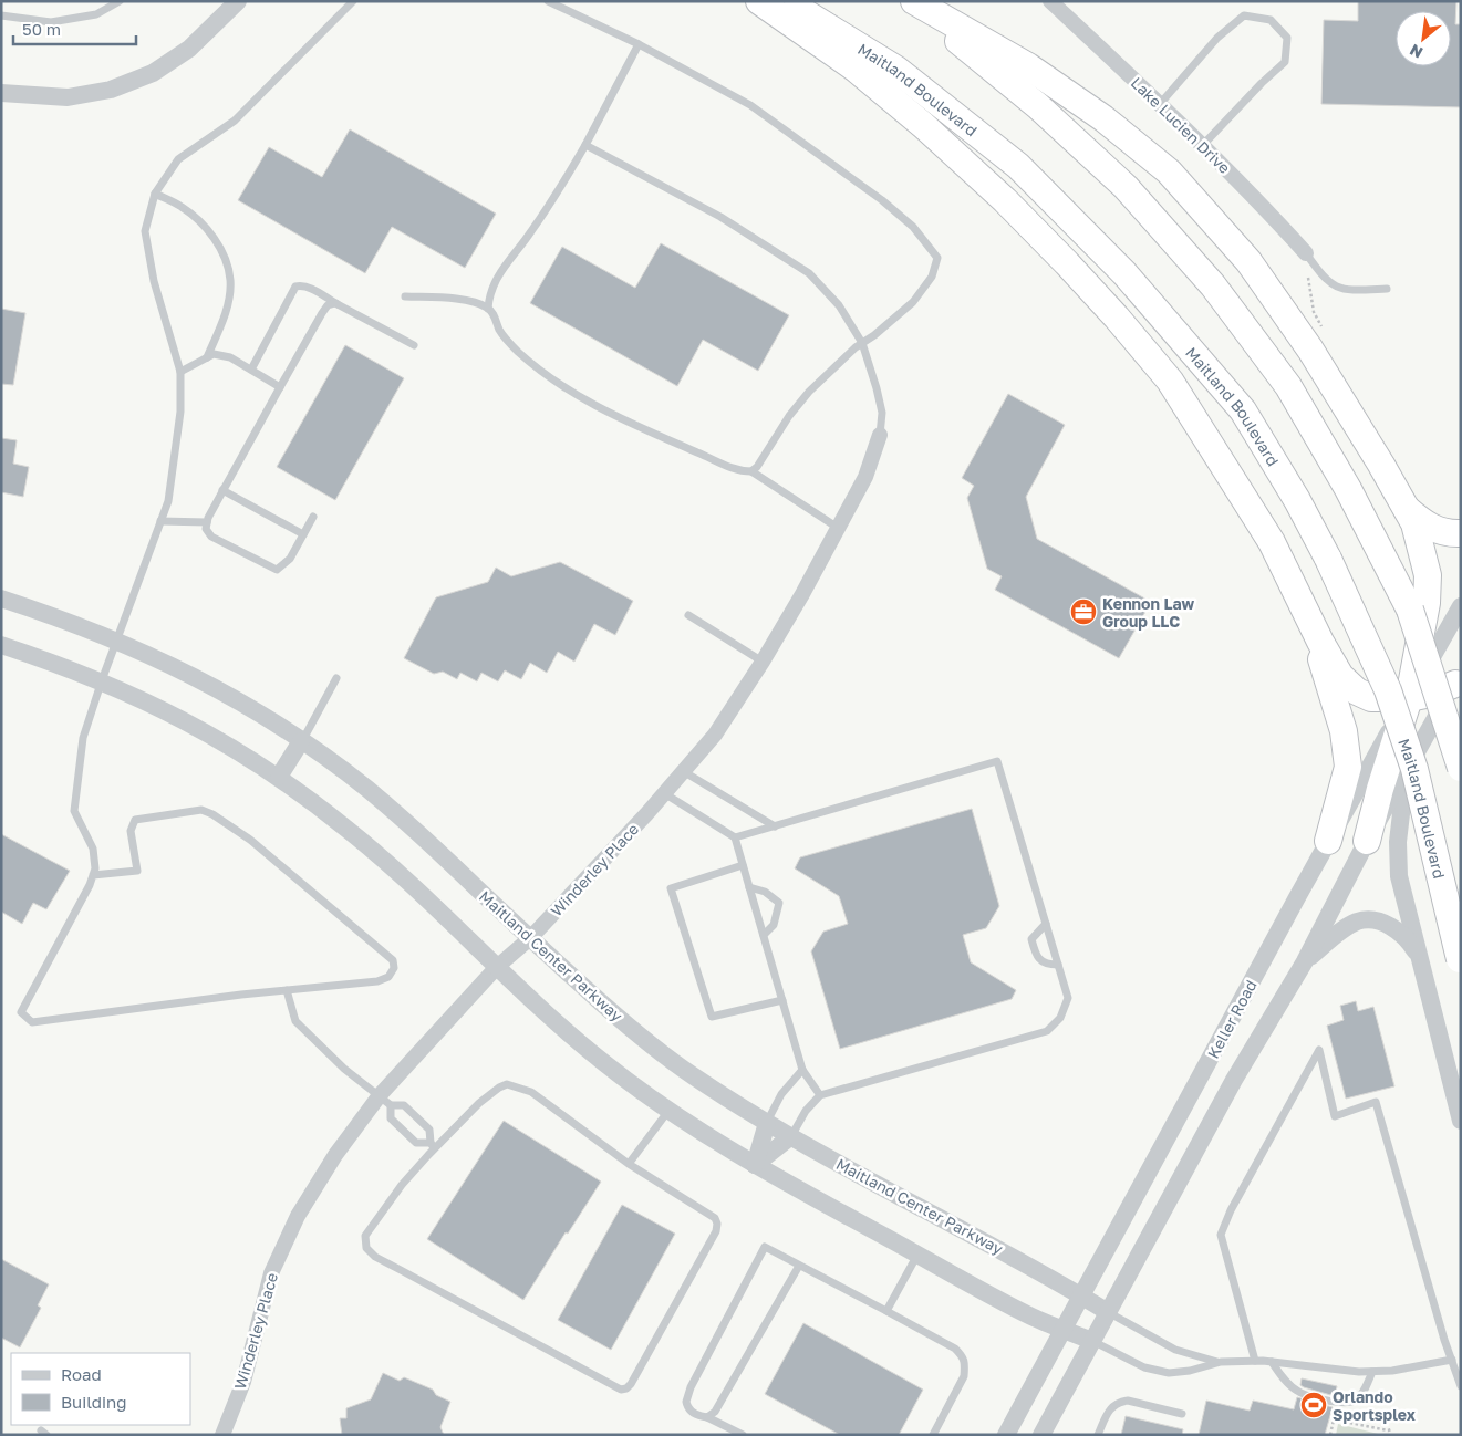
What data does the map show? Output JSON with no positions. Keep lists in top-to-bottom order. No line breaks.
{"streets":{"highway":["Maitland Boulevard"],"street":["Lake Lucien Drive","Winderley Place","Maitland Center Parkway","Keller Road"]},"crossings":[["Winderley Place","Maitland Center Parkway"],["Maitland Center Parkway","Keller Road"]],"places":{"office":["Kennon Law Group LLC"],"sports":["Orlando Sportsplex"]},"legend":["Road","Building"],"scale_bar":"50 m","north":"bottom left"}
